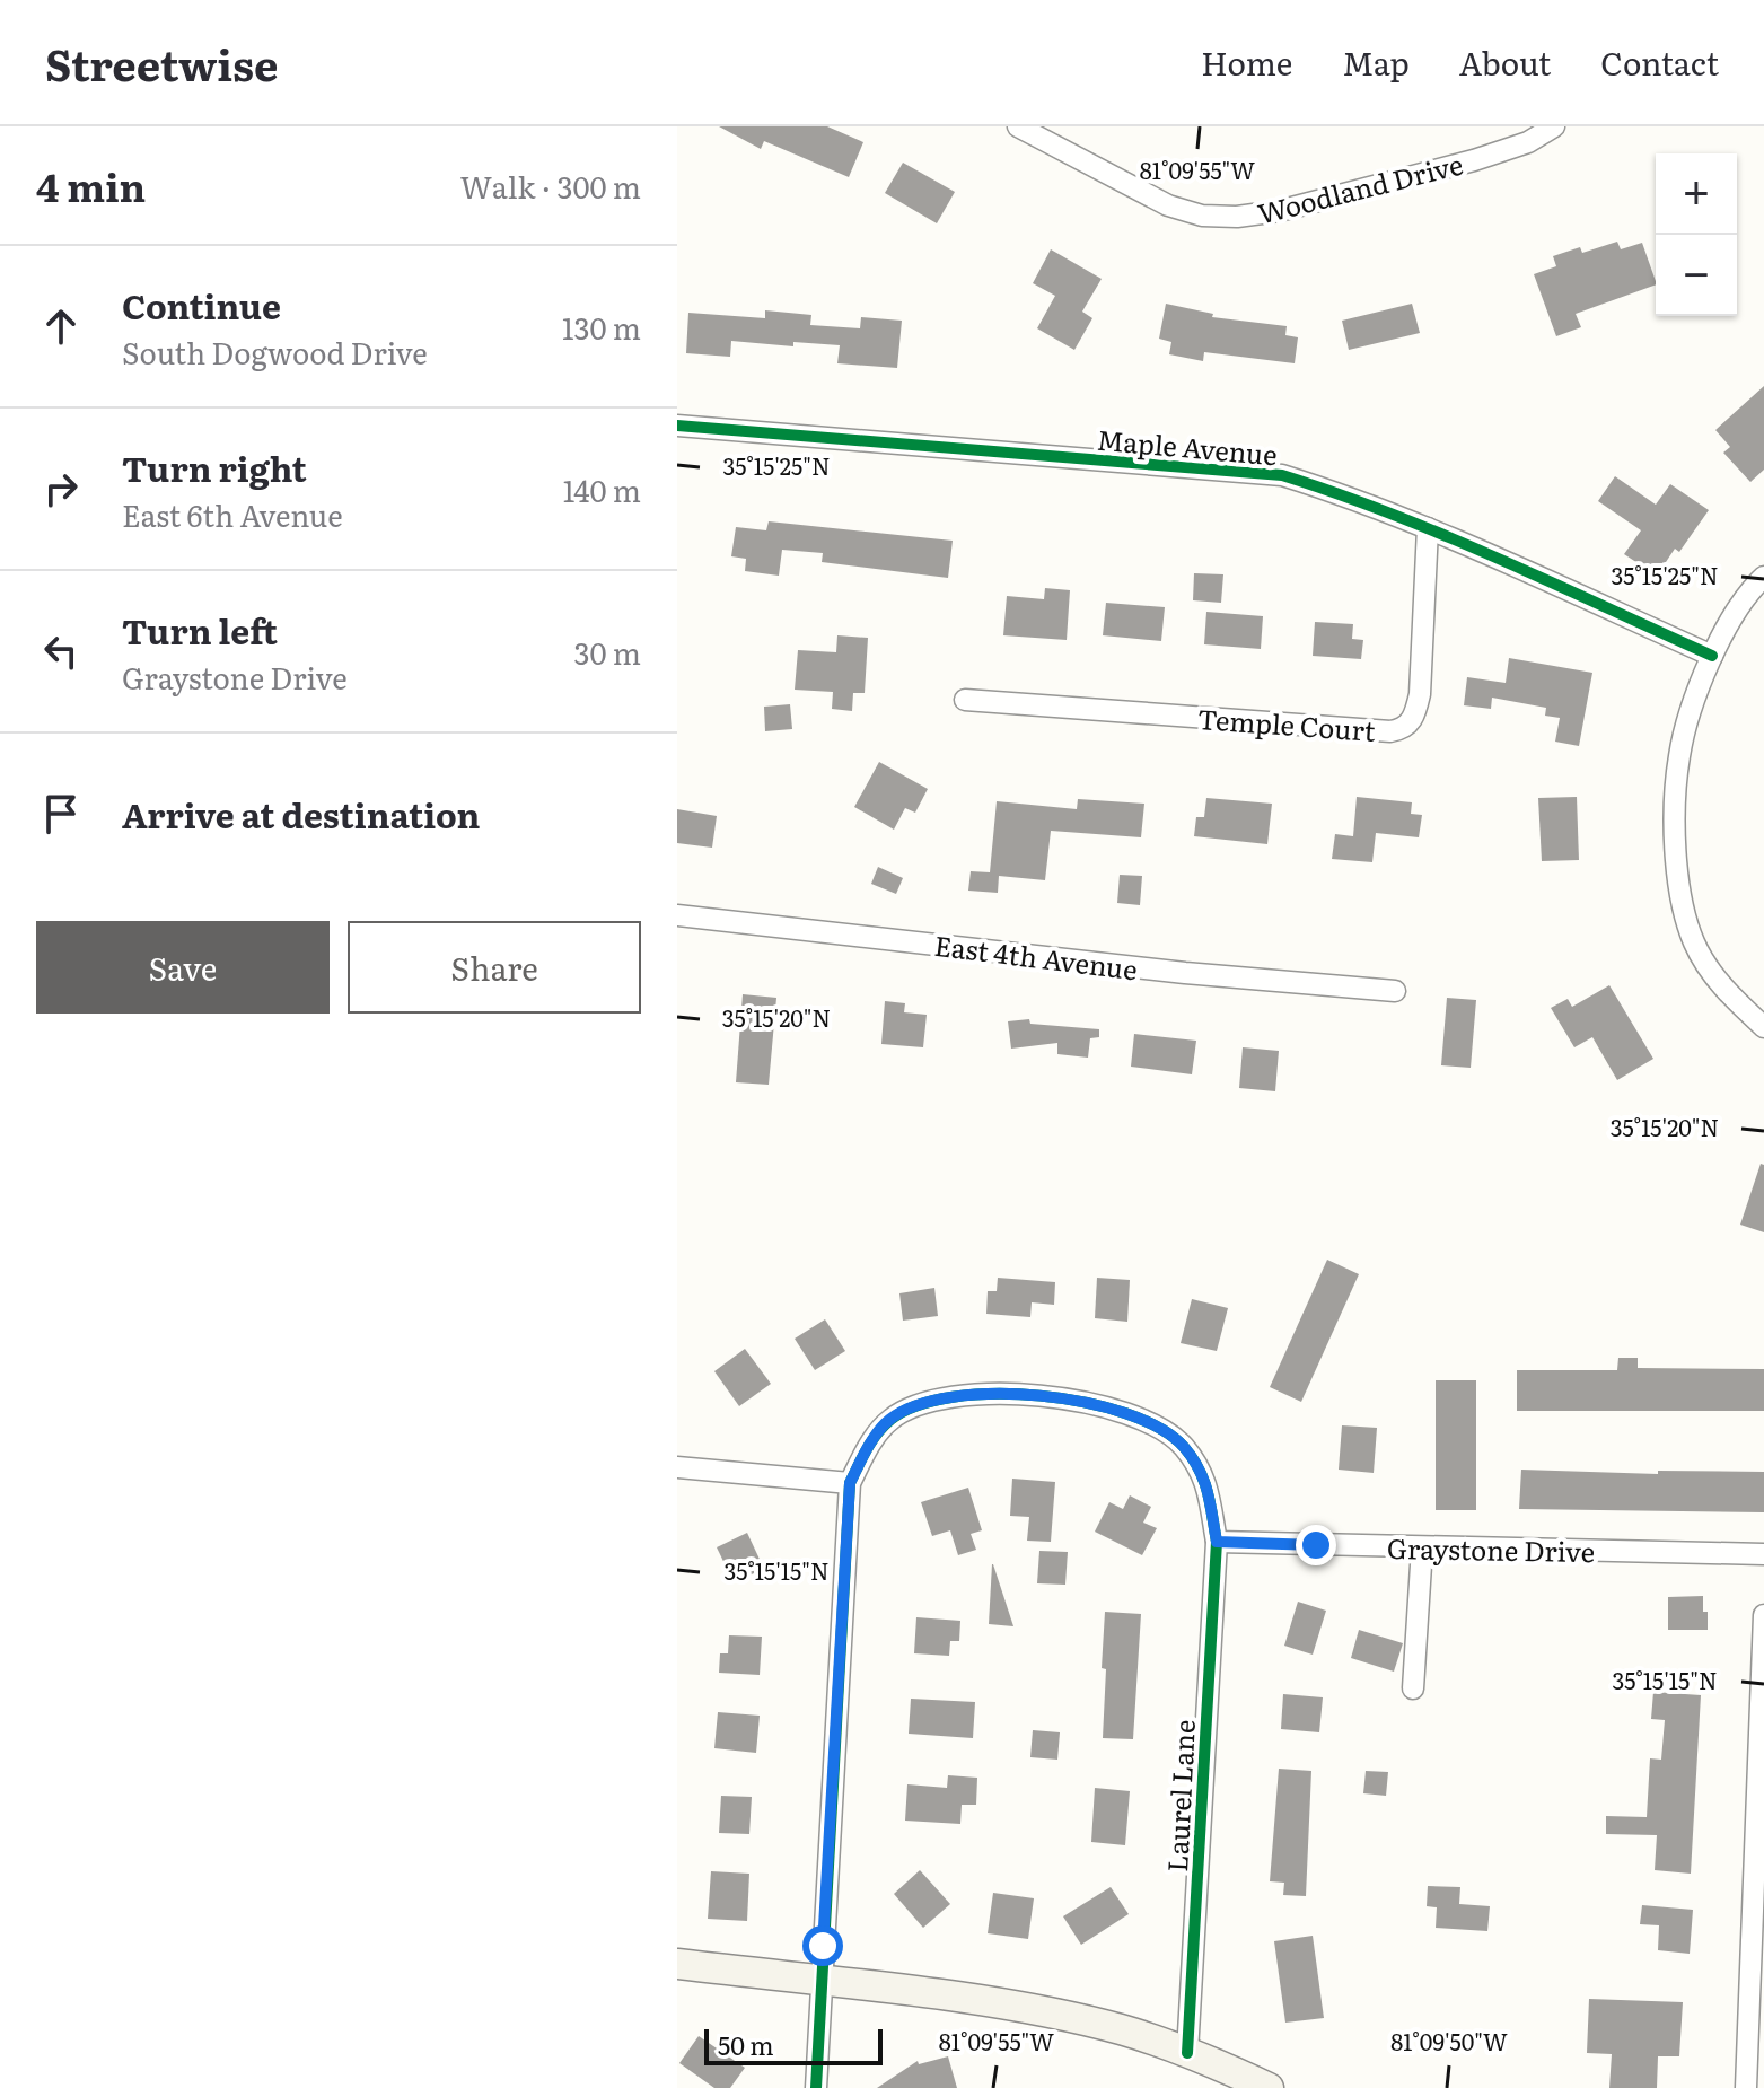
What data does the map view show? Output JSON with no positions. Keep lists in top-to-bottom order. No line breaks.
{"streets":{"street":["Woodland Drive","Maple Avenue","Temple Court","East 4th Avenue","Graystone Drive","Laurel Lane"]},"crossings":[["Maple Avenue","Temple Court"],["Graystone Drive","Laurel Lane"]],"scale_bar":"50 m","page":{"header":"Streetwise","nav":["Home","Map","About","Contact"],"heading":["4 min","Walk · 300 m"],"map_buttons":["+","−"],"list":[["Continue","South Dogwood Drive","130 m"],["Turn right","East 6th Avenue","140 m"],["Turn left","Graystone Drive","30 m"],"Arrive at destination"],"buttons":["Save","Share"],"scale":"50 m"},"coordinates":["81°09'55\"W","35°15'25\"N","35°15'20\"N","35°15'15\"N","81°09'50\"W"]}
